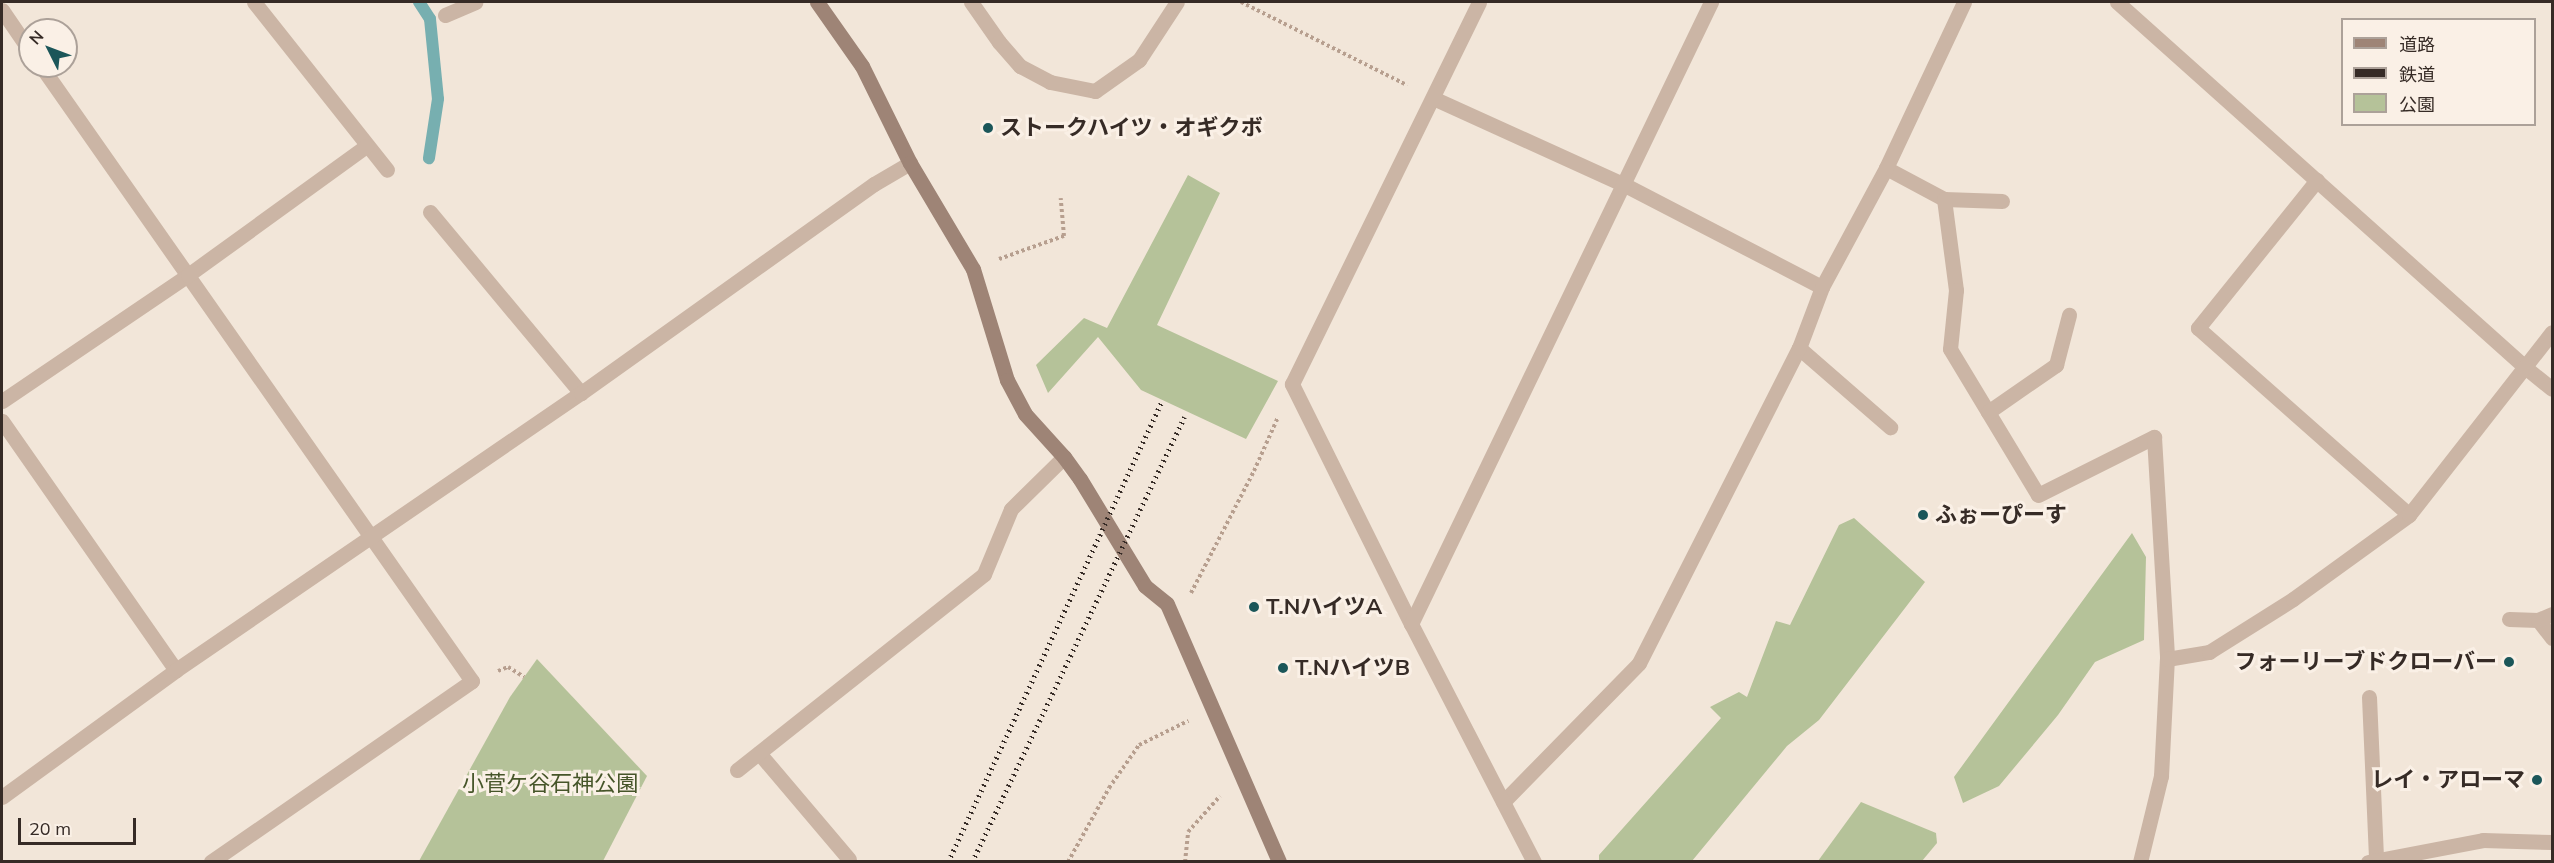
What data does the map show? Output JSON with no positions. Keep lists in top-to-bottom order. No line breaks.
{"parks":["小菅ケ谷石神公園"],"places":["ストークハイツ・オギクボ","ふぉーぴーす","T.NハイツA","フォーリーブドクローバー","T.NハイツB","レイ・アローマ"],"legend":["道路","鉄道","公園"],"scale_bar":"20 m","north":"top left"}
